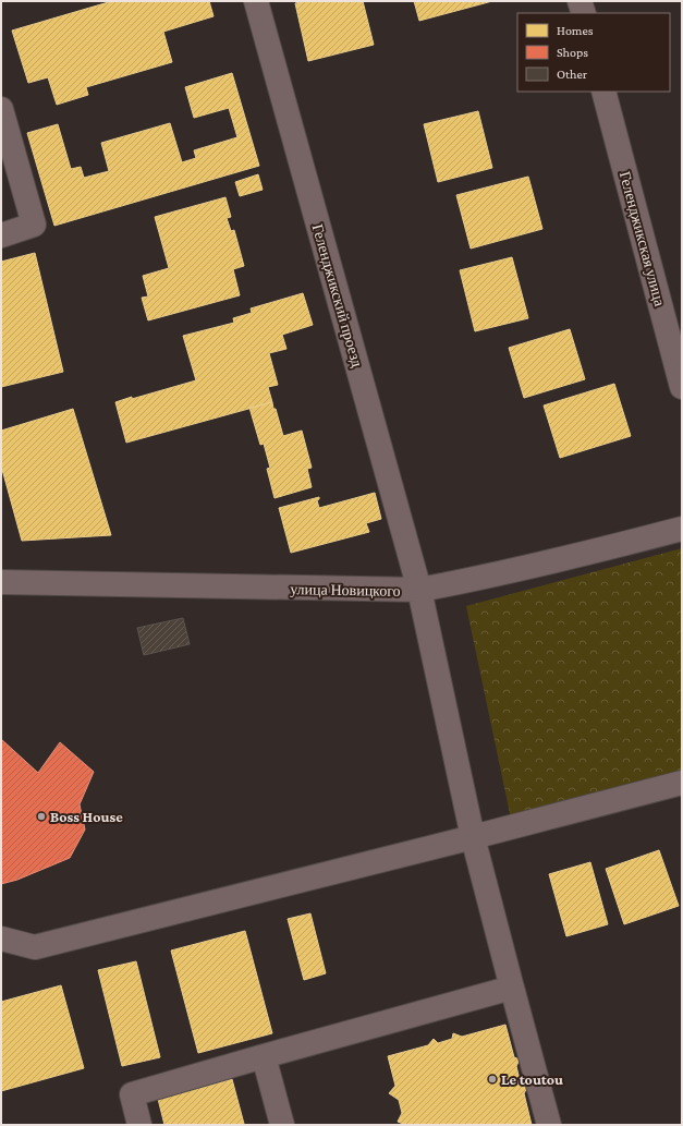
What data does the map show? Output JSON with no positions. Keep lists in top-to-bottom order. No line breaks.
{"streets":{"street":["Геленджикская улица","Геленджикский проезд","улица Новицкого"]},"crossings":[["Геленджикский проезд","улица Новицкого"]],"places":["Boss House","Le toutou"],"legend":["Homes","Shops","Other"]}
